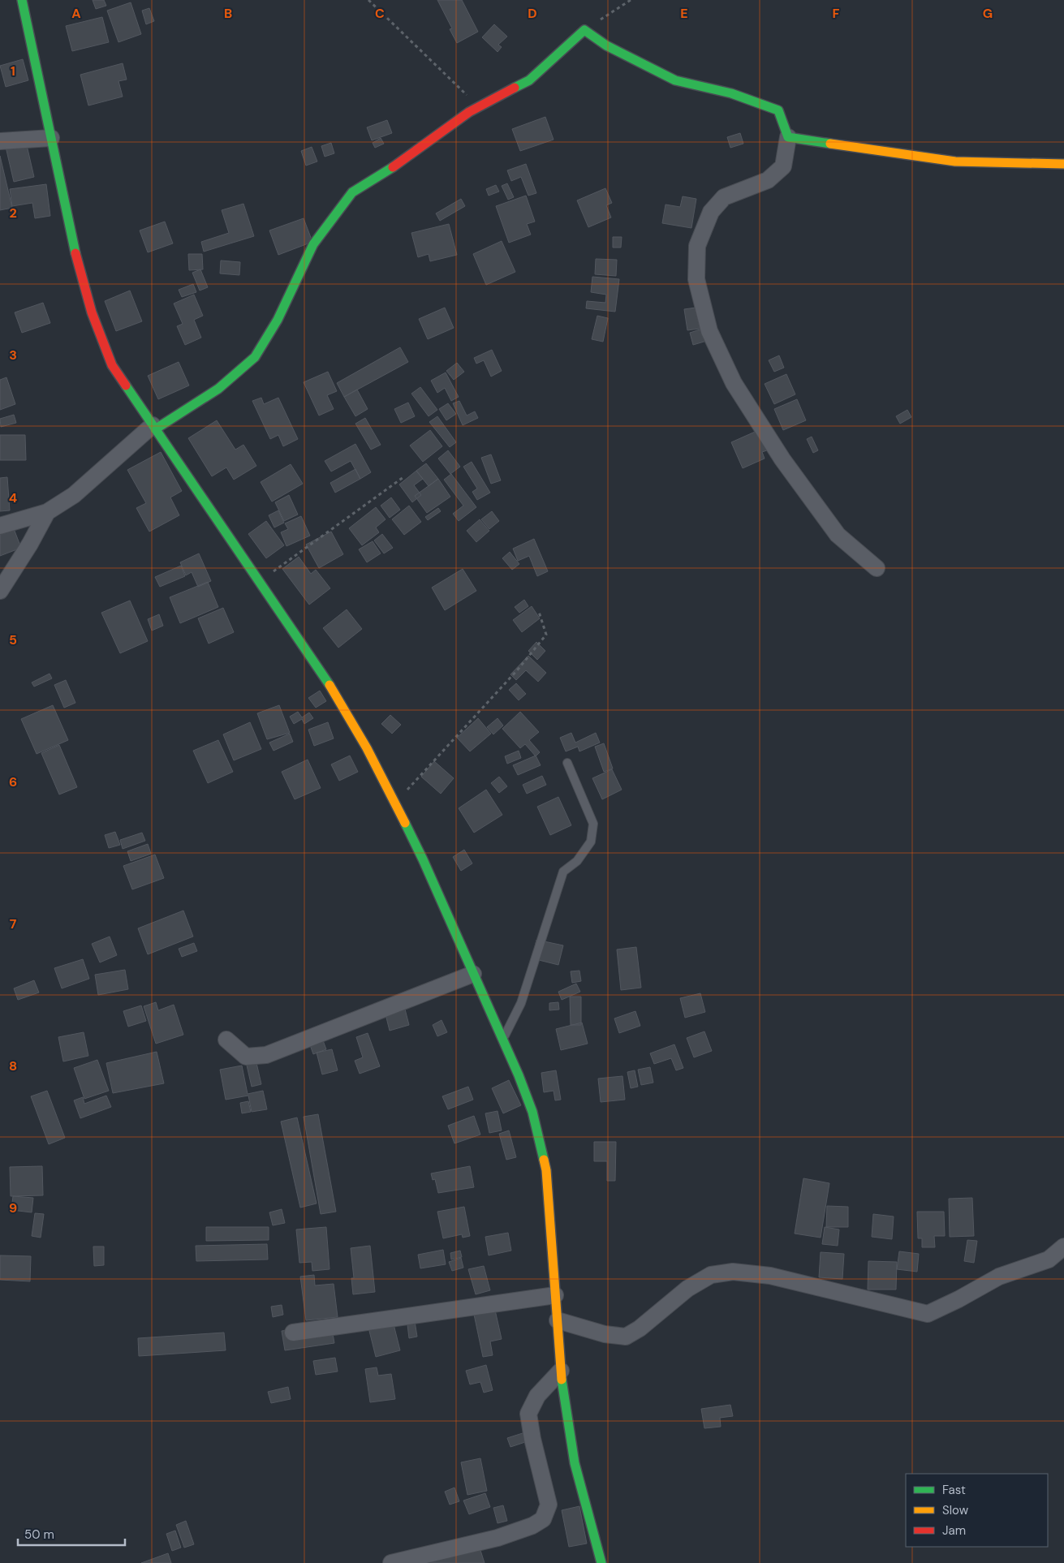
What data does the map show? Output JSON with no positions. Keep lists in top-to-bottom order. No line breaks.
{"legend":["Fast","Slow","Jam"],"scale_bar":"50 m","grid":{"columns":["A","B","C","D","E","F","G"],"rows":["1","2","3","4","5","6","7","8","9"]}}
